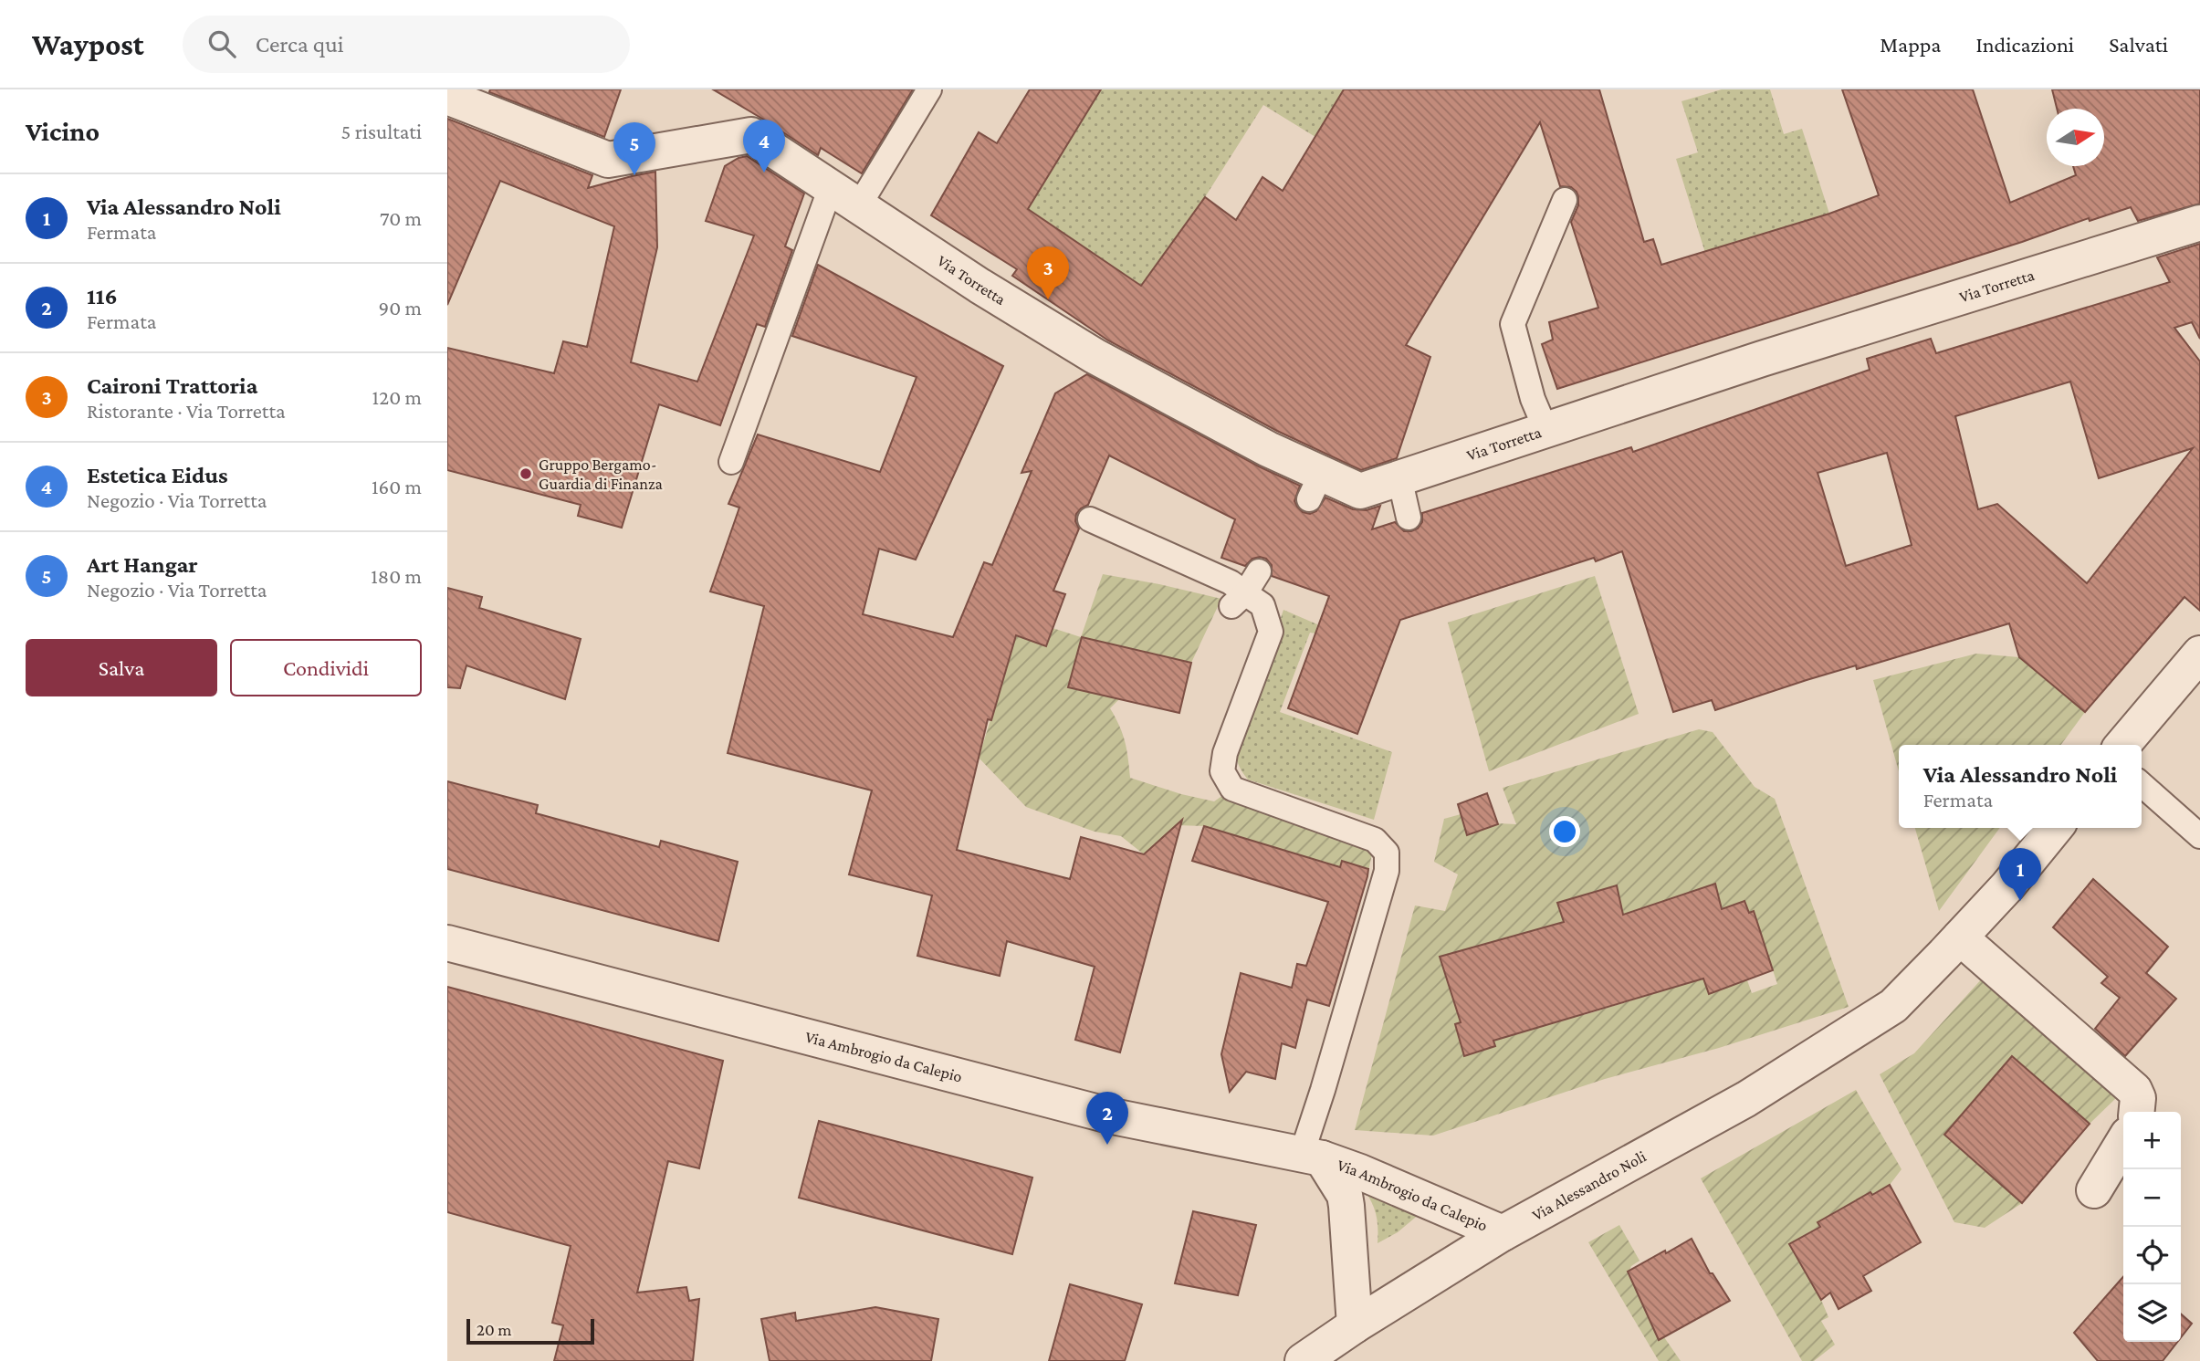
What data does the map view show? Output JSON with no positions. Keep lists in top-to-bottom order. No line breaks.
{"streets":{"street":["Via Torretta","Via Ambrogio da Calepio","Via Alessandro Noli"]},"crossings":[["Via Ambrogio da Calepio","Via Alessandro Noli"]],"places":["Gruppo Bergamo- Guardia di Finanza"],"scale_bar":"20 m","north":"right","page":{"header":"Waypost","search":"Cerca qui","nav":["Mappa","Indicazioni","Salvati"],"heading":["Vicino","5 risultati"],"pins":["4","5","3","1","2"],"list":[{"mark":"1","name":"Via Alessandro Noli","note":"Fermata","value":"70 m"},{"mark":"2","name":"116","note":"Fermata","value":"90 m"},{"mark":"3","name":"Caironi Trattoria","note":"Ristorante · Via Torretta","value":"120 m"},{"mark":"4","name":"Estetica Eidus","note":"Negozio · Via Torretta","value":"160 m"},{"mark":"5","name":"Art Hangar","note":"Negozio · Via Torretta","value":"180 m"}],"buttons":["Salva","Condividi"],"popup":["Via Alessandro Noli","Fermata"],"map_buttons":["+","−"],"scale":"20 m"}}
